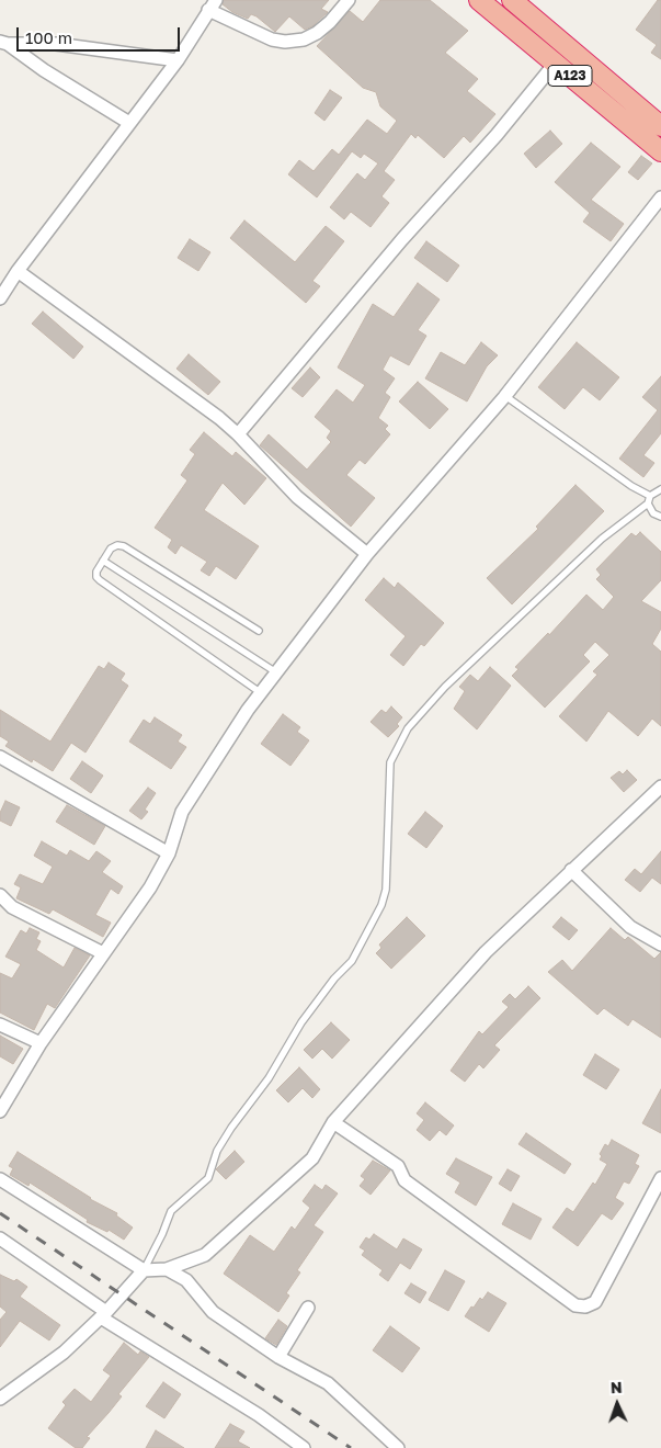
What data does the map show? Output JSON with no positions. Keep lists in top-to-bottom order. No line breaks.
{"streets":{"highway":["A123"]},"scale_bar":"100 m","north":"top"}
